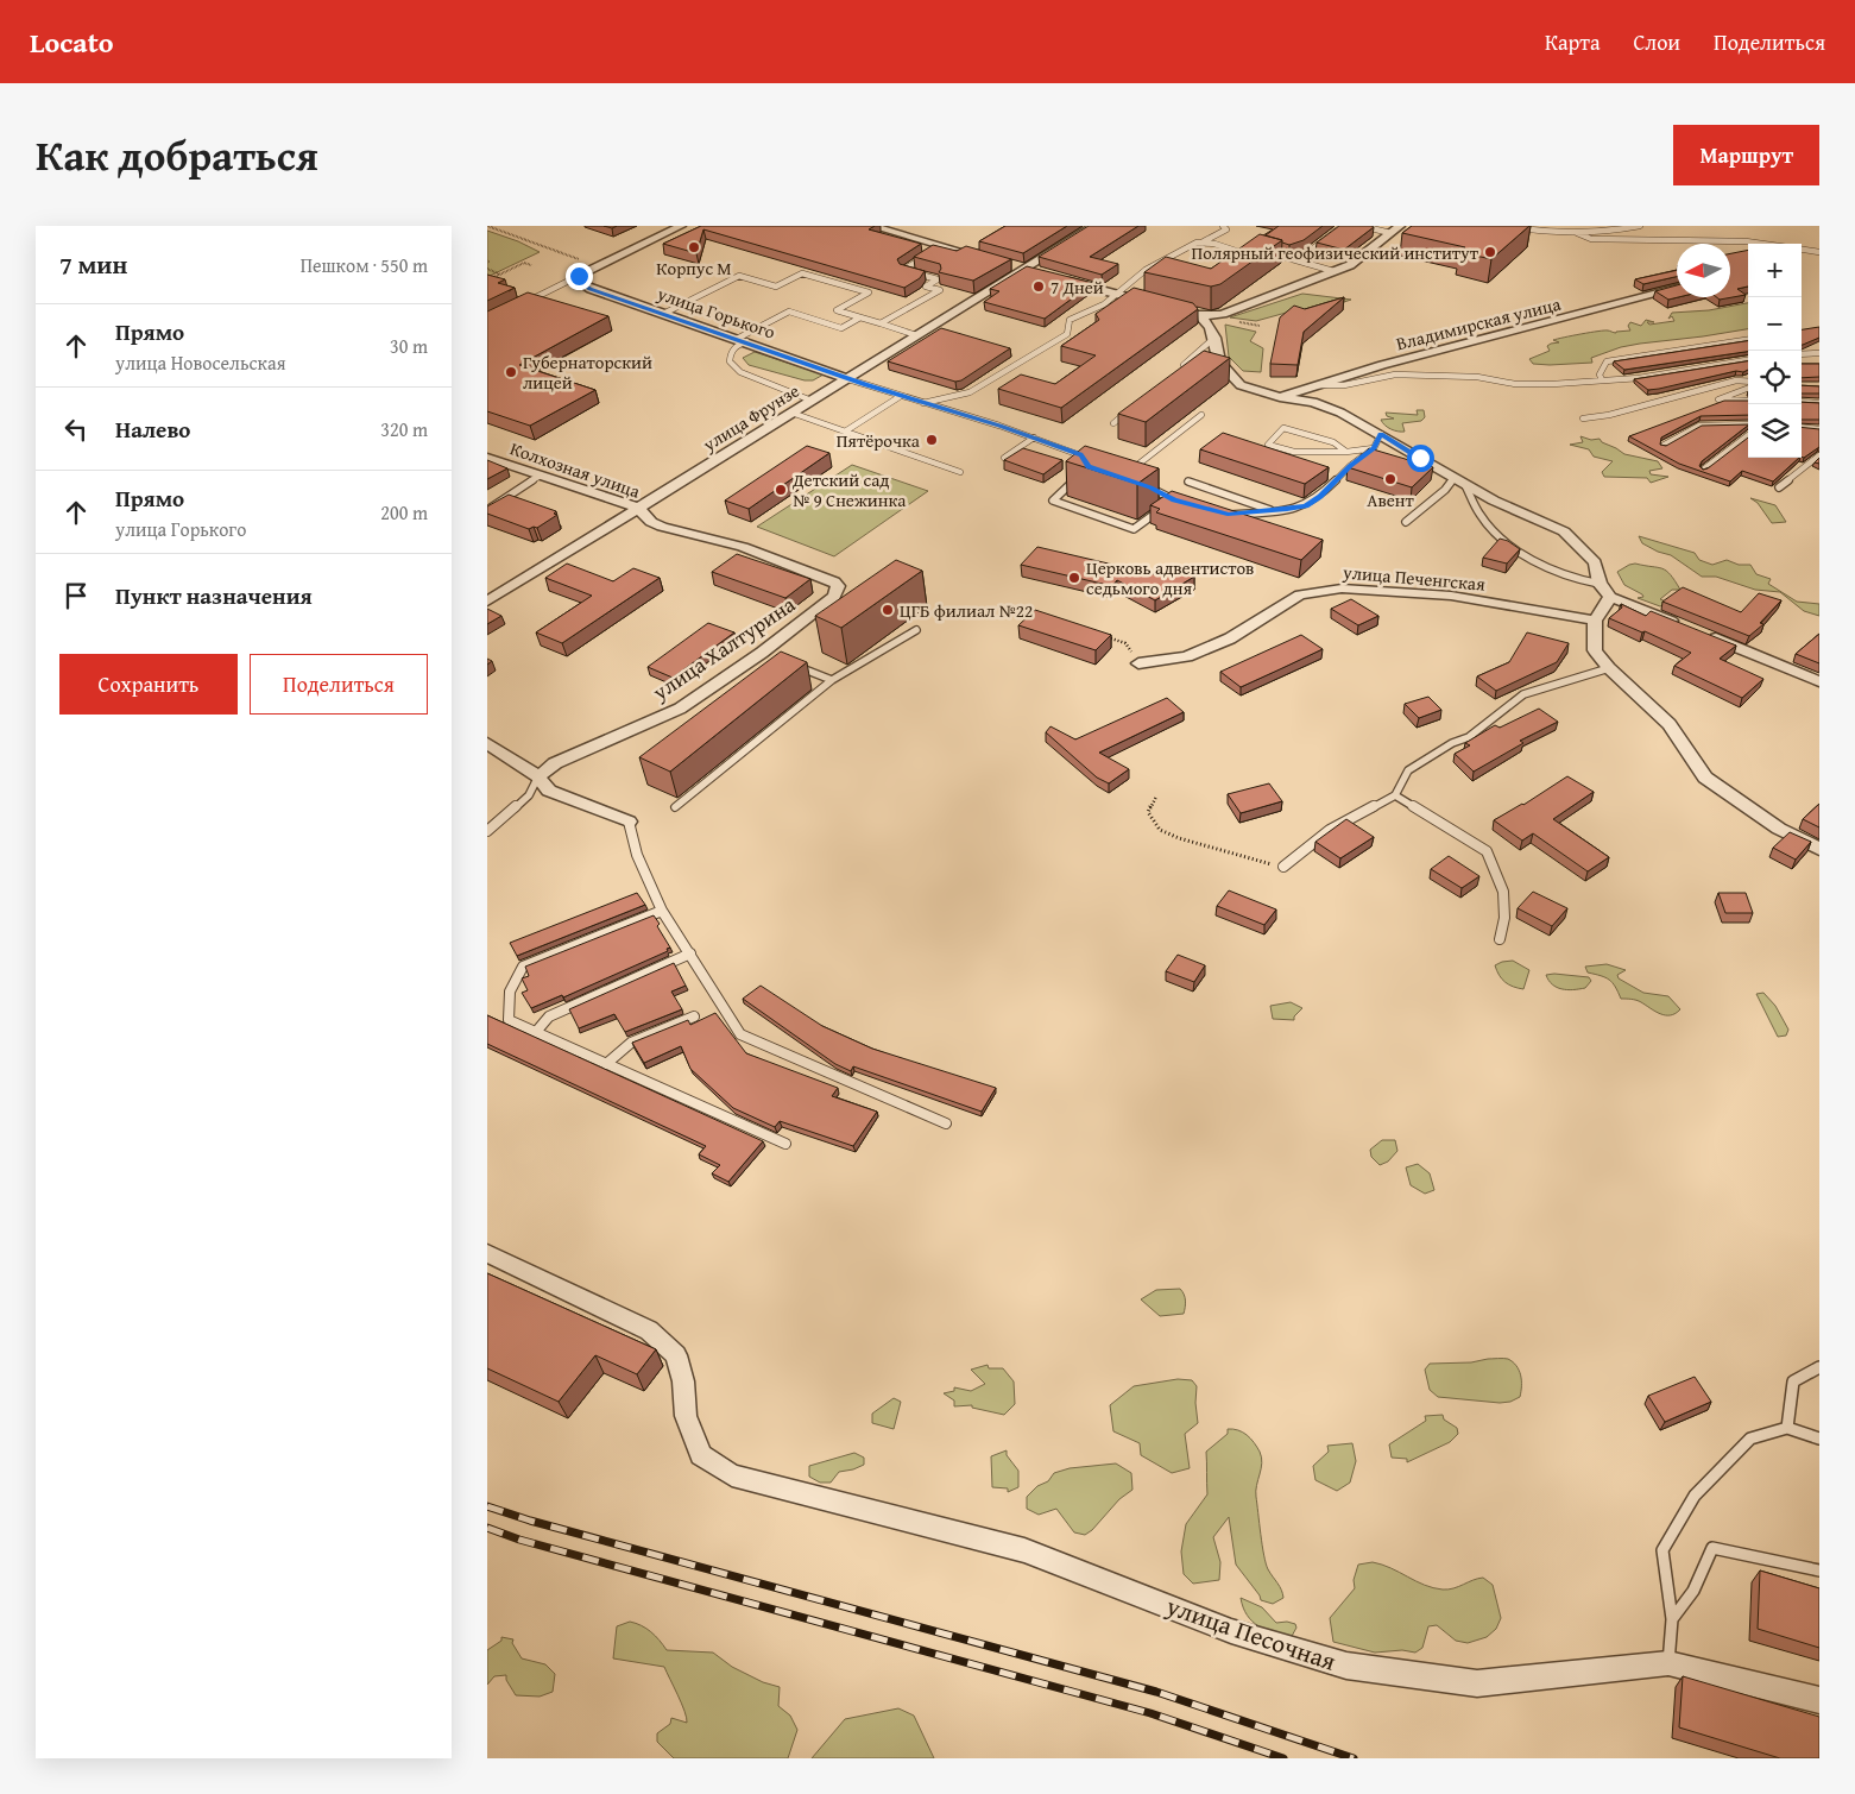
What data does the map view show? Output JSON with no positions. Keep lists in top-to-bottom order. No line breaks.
{"streets":{"street":["улица Горького","Владимирская улица","улица Фрунзе","Колхозная улица","улица Печенгская","улица Халтурина","улица Песочная"]},"crossings":[["улица Горького","улица Фрунзе"],["улица Фрунзе","Колхозная улица"],["Колхозная улица","улица Халтурина"]],"places":["Корпус M","Полярный геофизический институт","7 Дней","Губернаторский лицей","Пятёрочка","Авент","Детский сад № 9 Снежинка","Церковь адвентистов седьмого дня","ЦГБ филиал №22"],"north":"left","page":{"header":"Locato","nav":["Карта","Слои","Поделиться"],"title":"Как добраться","buttons":["Маршрут",["Сохранить","Поделиться"]],"heading":["7 мин","Пешком · 550 m"],"map_buttons":["+","−"],"list":[["Прямо","улица Новосельская","30 m"],["Налево","320 m"],["Прямо","улица Горького","200 m"],"Пункт назначения"]}}
